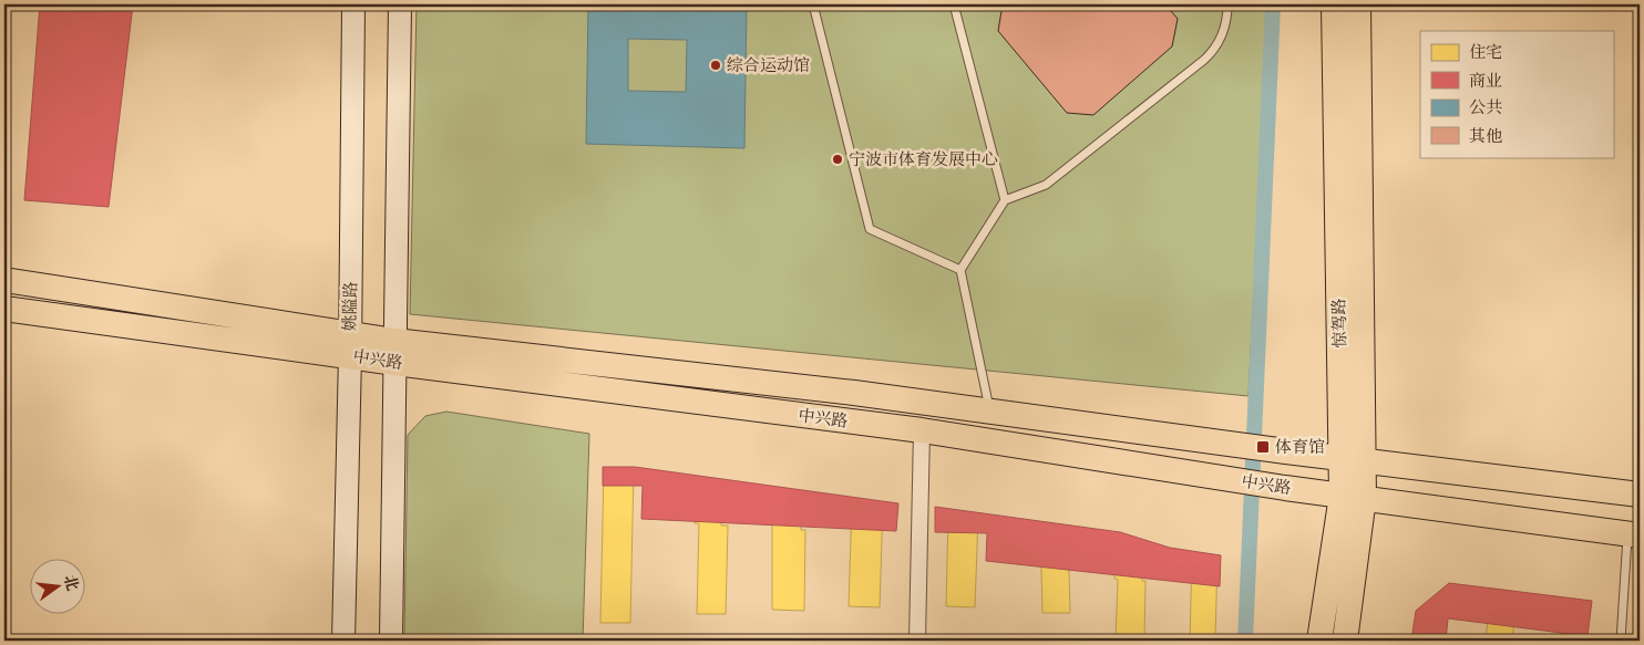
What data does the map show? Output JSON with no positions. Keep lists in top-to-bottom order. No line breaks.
{"streets":{"main road":["姚隘路","惊驾路","中兴路"]},"crossings":[["姚隘路","中兴路"],["惊驾路","中兴路"]],"places":{"other":["综合运动馆","宁波市体育发展中心"],"transit":["体育馆"]},"legend":["住宅","商业","公共","其他"],"north":"right"}
